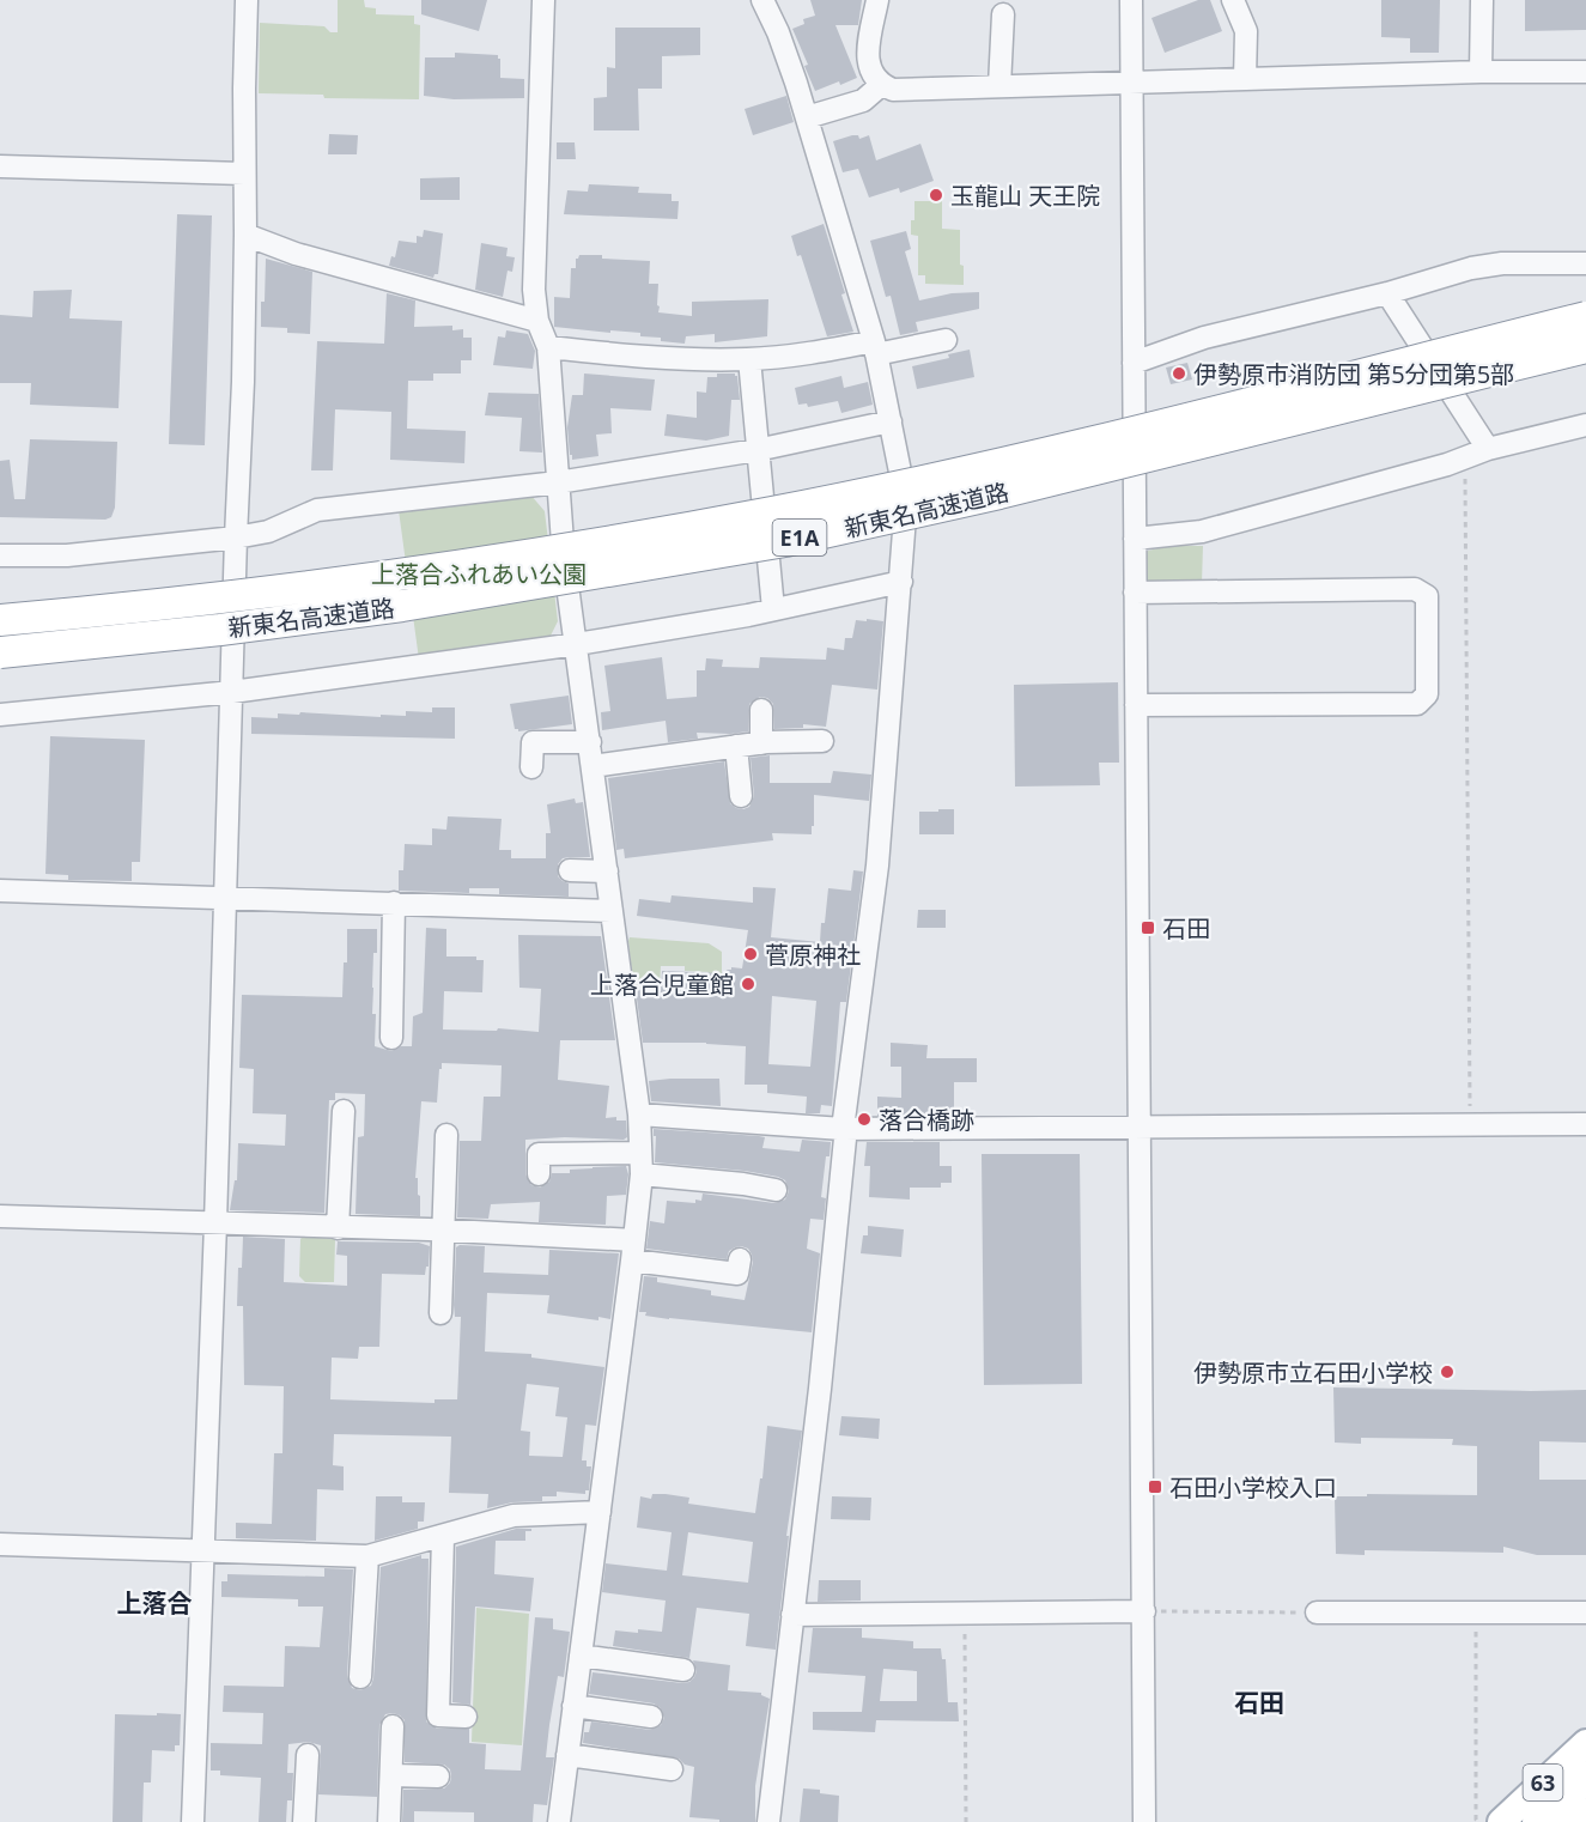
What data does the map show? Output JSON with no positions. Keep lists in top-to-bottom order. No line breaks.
{"streets":{"highway":["新東名高速道路","E1A"],"main road":["63"]},"districts":["上落合","石田"],"parks":["上落合ふれあい公園"],"places":{"other":["玉龍山 天王院","伊勢原市消防団 第5分団第5部","菅原神社","上落合児童館","落合橋跡","伊勢原市立石田小学校"],"transit":["石田","石田小学校入口"]}}
